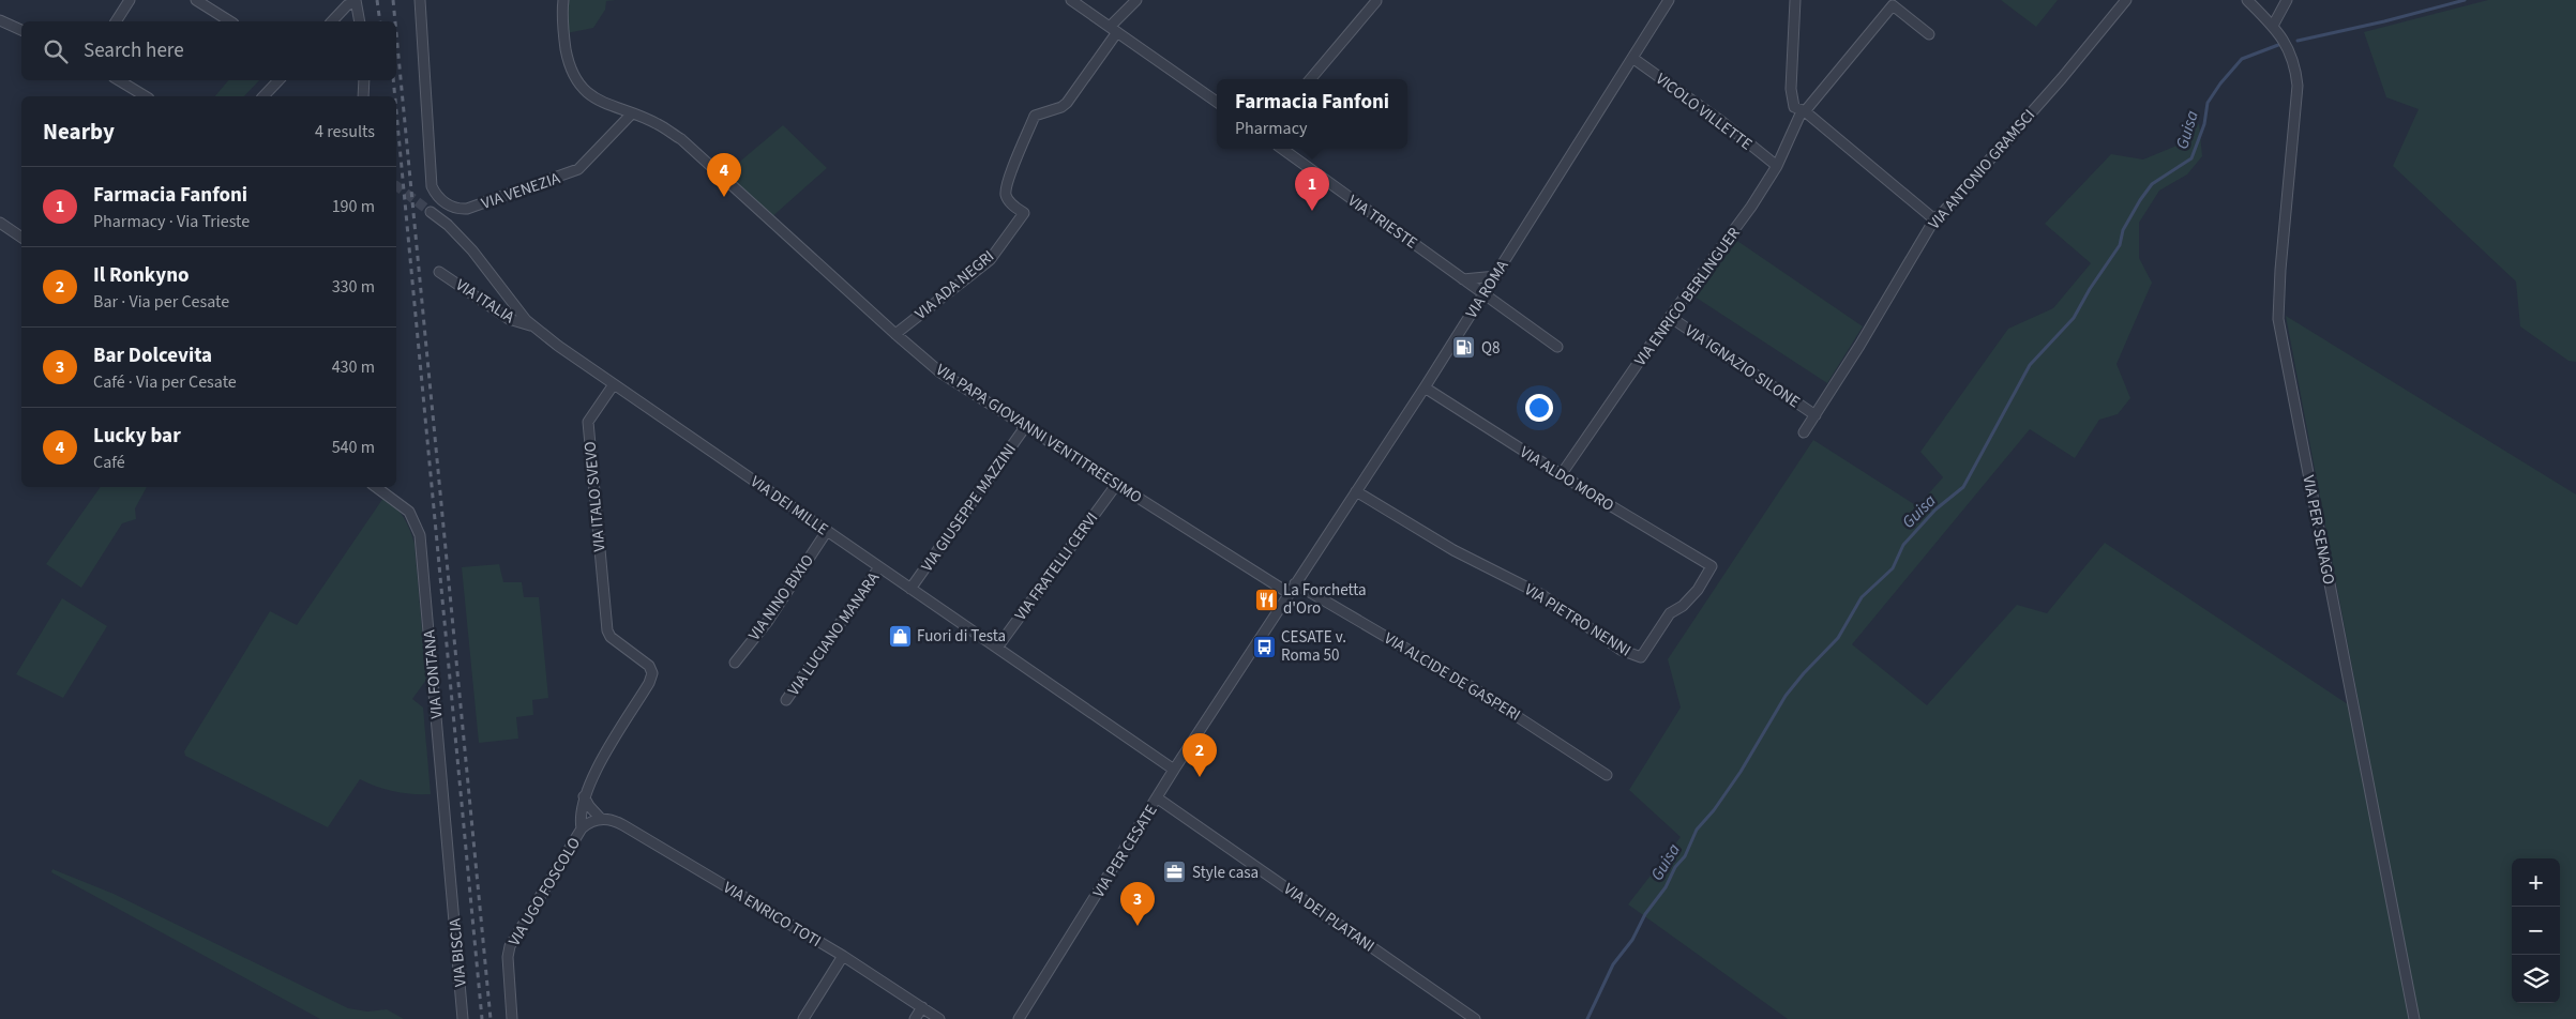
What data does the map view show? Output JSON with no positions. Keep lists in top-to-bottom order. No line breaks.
{"streets":{"street":["VICOLO VILLETTE","VIA ANTONIO GRAMSCI","VIA VENEZIA","VIA TRIESTE","VIA ADA NEGRI","VIA ROMA","VIA ENRICO BERLINGUER","VIA ITALIA","VIA IGNAZIO SILONE","VIA PAPA GIOVANNI VENTITREESIMO","VIA ALDO MORO","VIA ITALO SVEVO","VIA DEI MILLE","VIA GIUSEPPE MAZZINI","VIA PER SENAGO","VIA FRATELLI CERVI","VIA NINO BIXIO","VIA PIETRO NENNI","VIA LUCIANO MANARA","VIA FONTANA","VIA ALCIDE DE GASPERI","VIA PER CESATE","VIA UGO FOSCOLO","VIA ENRICO TOTI","VIA DEI PLATANI","VIA BISCIA"]},"crossings":[["VICOLO VILLETTE","VIA ROMA"],["VICOLO VILLETTE","VIA ENRICO BERLINGUER"],["VIA ANTONIO GRAMSCI","VIA IGNAZIO SILONE"],["VIA VENEZIA","VIA PAPA GIOVANNI VENTITREESIMO"],["VIA TRIESTE","VIA ROMA"],["VIA ADA NEGRI","VIA PAPA GIOVANNI VENTITREESIMO"],["VIA ROMA","VIA PAPA GIOVANNI VENTITREESIMO"],["VIA ROMA","VIA ALDO MORO"],["VIA ROMA","VIA PIETRO NENNI"],["VIA ROMA","VIA ALCIDE DE GASPERI"],["VIA ROMA","VIA PER CESATE"],["VIA ENRICO BERLINGUER","VIA IGNAZIO SILONE"],["VIA ENRICO BERLINGUER","VIA ALDO MORO"],["VIA ITALIA","VIA DEI MILLE"],["VIA PAPA GIOVANNI VENTITREESIMO","VIA GIUSEPPE MAZZINI"],["VIA PAPA GIOVANNI VENTITREESIMO","VIA FRATELLI CERVI"],["VIA ALDO MORO","VIA PIETRO NENNI"],["VIA ITALO SVEVO","VIA DEI MILLE"],["VIA ITALO SVEVO","VIA UGO FOSCOLO"],["VIA DEI MILLE","VIA GIUSEPPE MAZZINI"],["VIA DEI MILLE","VIA FRATELLI CERVI"],["VIA DEI MILLE","VIA NINO BIXIO"],["VIA DEI MILLE","VIA LUCIANO MANARA"],["VIA DEI MILLE","VIA PER CESATE"],["VIA FONTANA","VIA BISCIA"],["VIA PER CESATE","VIA DEI PLATANI"],["VIA UGO FOSCOLO","VIA ENRICO TOTI"]],"water":["Guisa"],"places":{"fuel station":["Q8"],"restaurant":["La Forchetta d'Oro"],"shop":["Fuori di Testa"],"bus stop":["CESATE v. Roma 50"],"office":["Style casa"]},"page":{"search":"Search here","popup":["Farmacia Fanfoni","Pharmacy"],"heading":["Nearby","4 results"],"pins":["4","1","2","3"],"list":[{"mark":"1","name":"Farmacia Fanfoni","note":"Pharmacy · Via Trieste","value":"190 m"},{"mark":"2","name":"Il Ronkyno","note":"Bar · Via per Cesate","value":"330 m"},{"mark":"3","name":"Bar Dolcevita","note":"Café · Via per Cesate","value":"430 m"},{"mark":"4","name":"Lucky bar","note":"Café","value":"540 m"}],"map_buttons":["+","−"]}}
